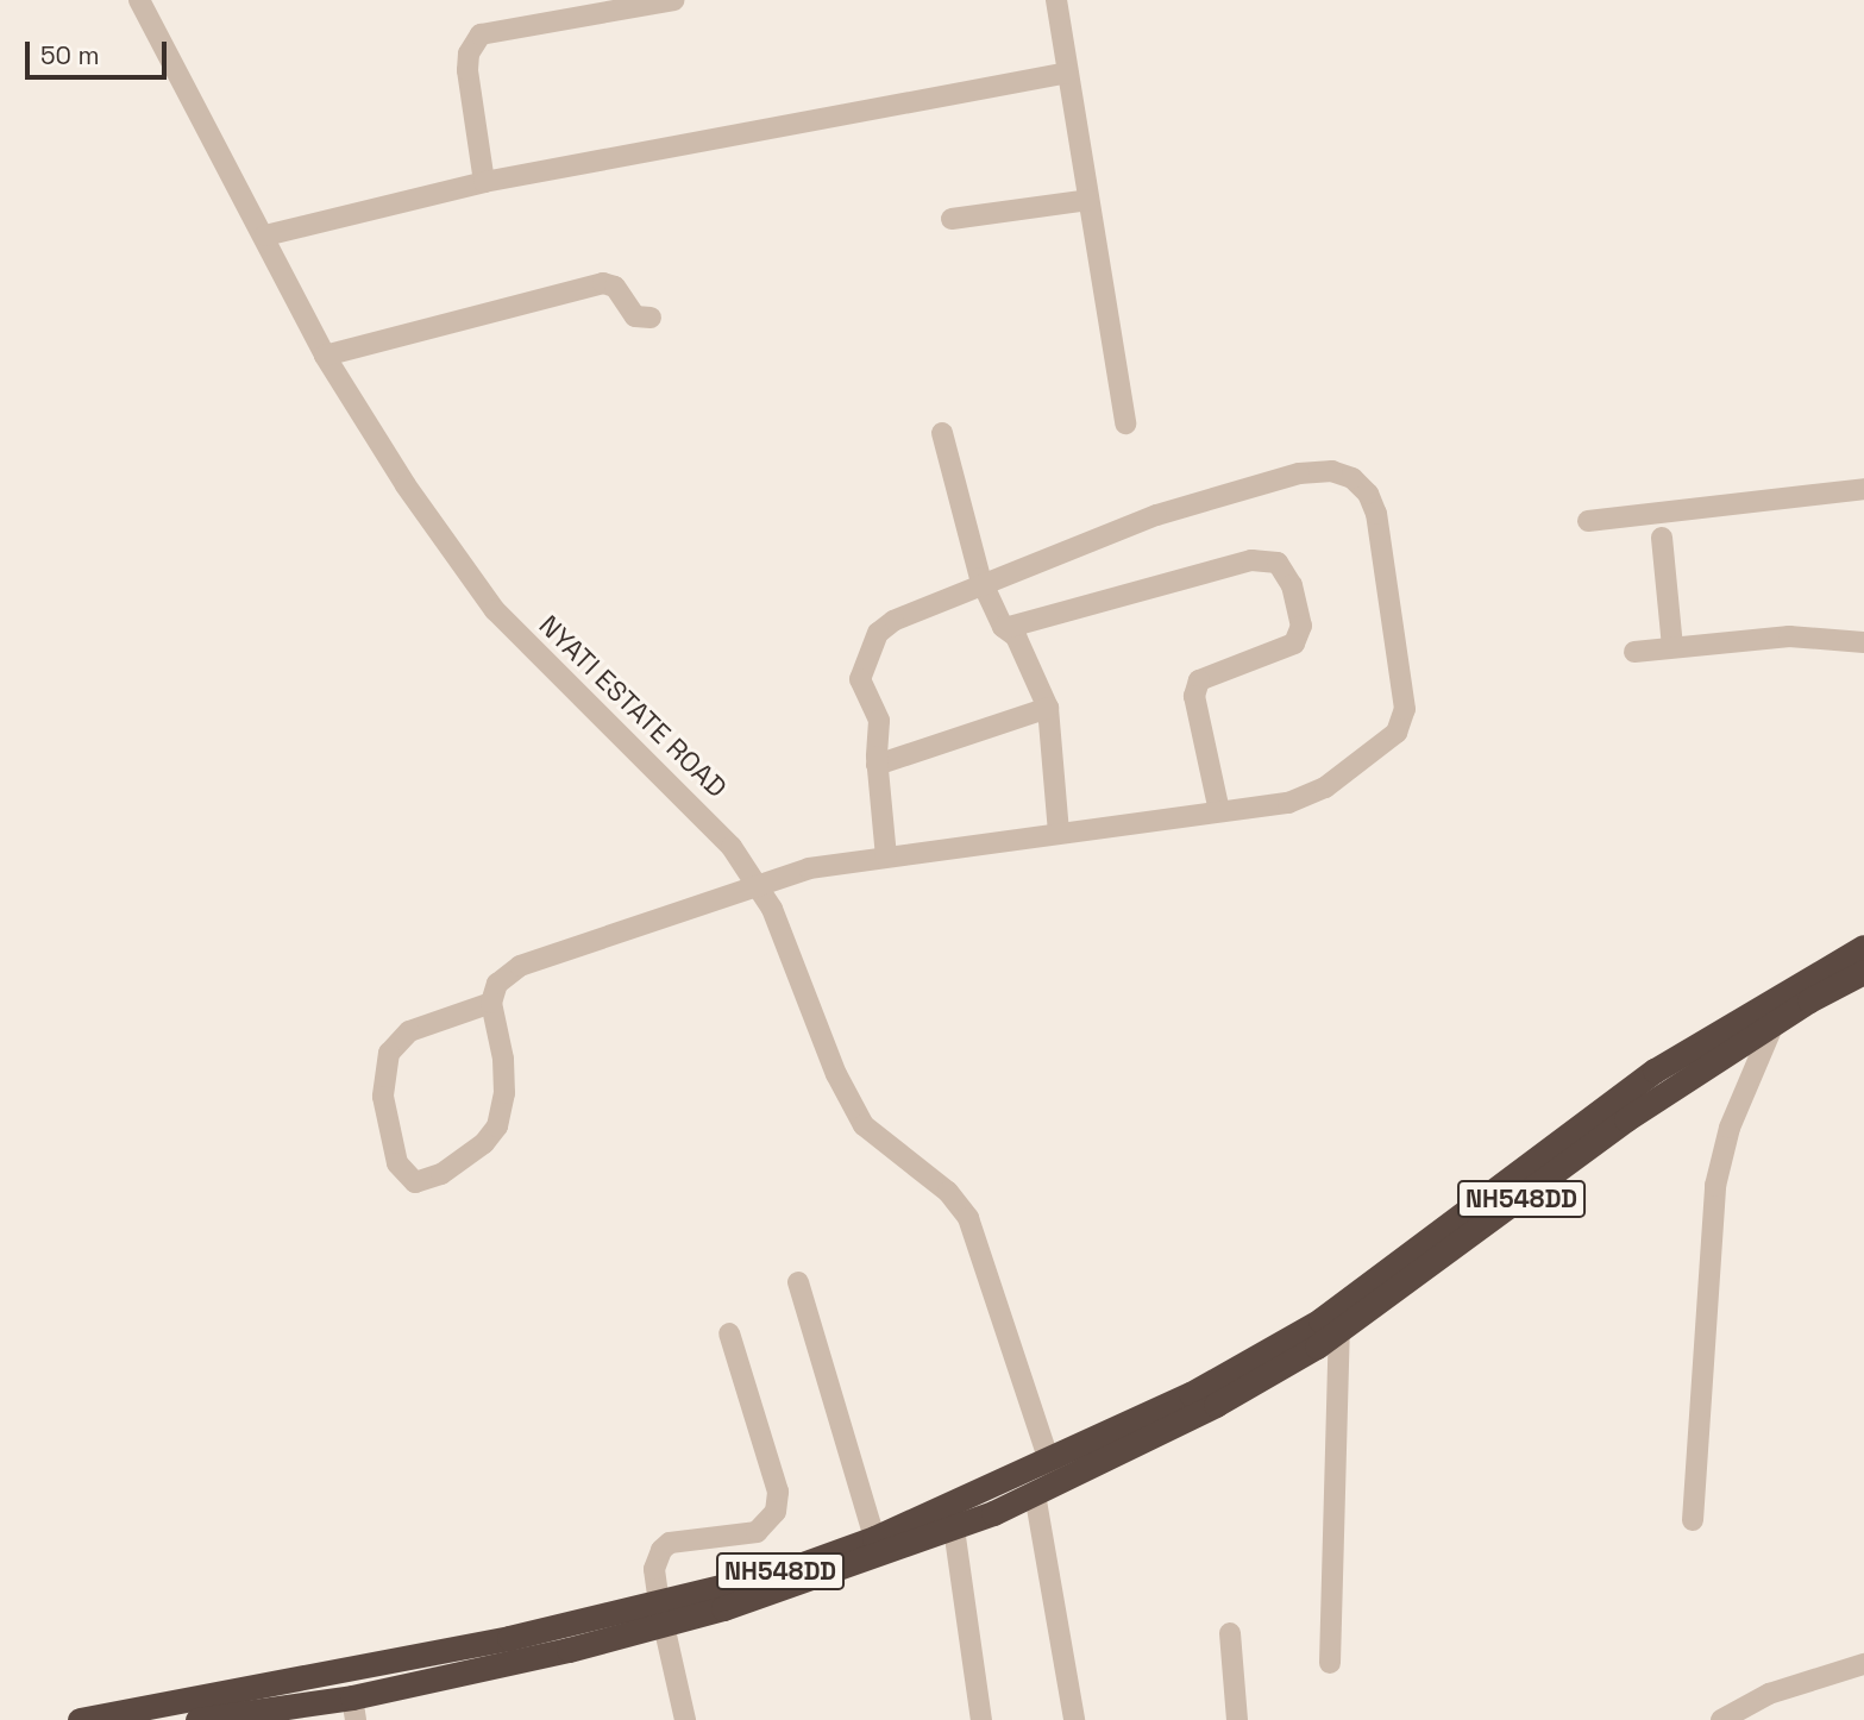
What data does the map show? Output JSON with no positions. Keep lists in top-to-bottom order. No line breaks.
{"streets":{"highway":["NH548DD"],"street":["NYATI ESTATE ROAD"]},"crossings":[["NYATI ESTATE ROAD","NH548DD"]],"scale_bar":"50 m"}
